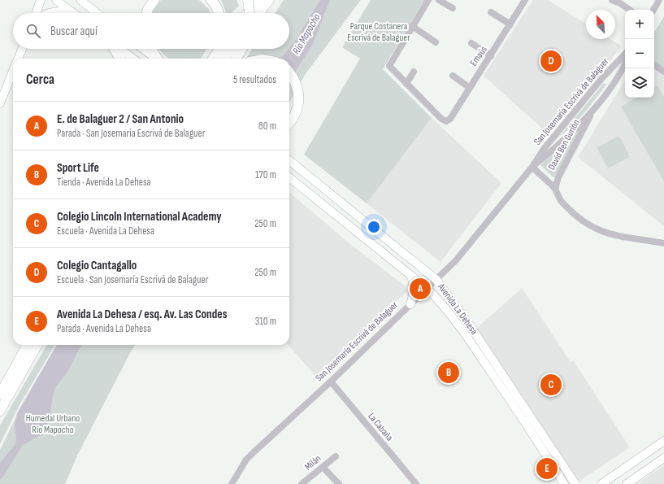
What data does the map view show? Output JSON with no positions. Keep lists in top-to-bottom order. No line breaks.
{"streets":{"main road":["Avenida La Dehesa"],"street":["Emaús","San Josemaría Escrivá de Balaguer","David Ben Gurión","La Cabaña","Milán"]},"crossings":[["San Josemaría Escrivá de Balaguer","David Ben Gurión"],["San Josemaría Escrivá de Balaguer","Avenida La Dehesa"],["San Josemaría Escrivá de Balaguer","La Cabaña"]],"water":["Río Mapocho"],"parks":["Parque Costanera Escrivá de Balaguer","Humedal Urbano Río Mapocho"],"north":"top left","page":{"map_buttons":["+","−"],"search":"Buscar aquí","pins":["D","A","B","C","E"],"heading":["Cerca","5 resultados"],"list":[{"mark":"A","name":"E. de Balaguer 2 / San Antonio","note":"Parada · San Josemaría Escrivá de Balaguer","value":"80 m"},{"mark":"B","name":"Sport Life","note":"Tienda · Avenida La Dehesa","value":"170 m"},{"mark":"C","name":"Colegio Lincoln International Academy","note":"Escuela · Avenida La Dehesa","value":"250 m"},{"mark":"D","name":"Colegio Cantagallo","note":"Escuela · San Josemaría Escrivá de Balaguer","value":"250 m"},{"mark":"E","name":"Avenida La Dehesa / esq. Av. Las Condes","note":"Parada · Avenida La Dehesa","value":"310 m"}]}}
